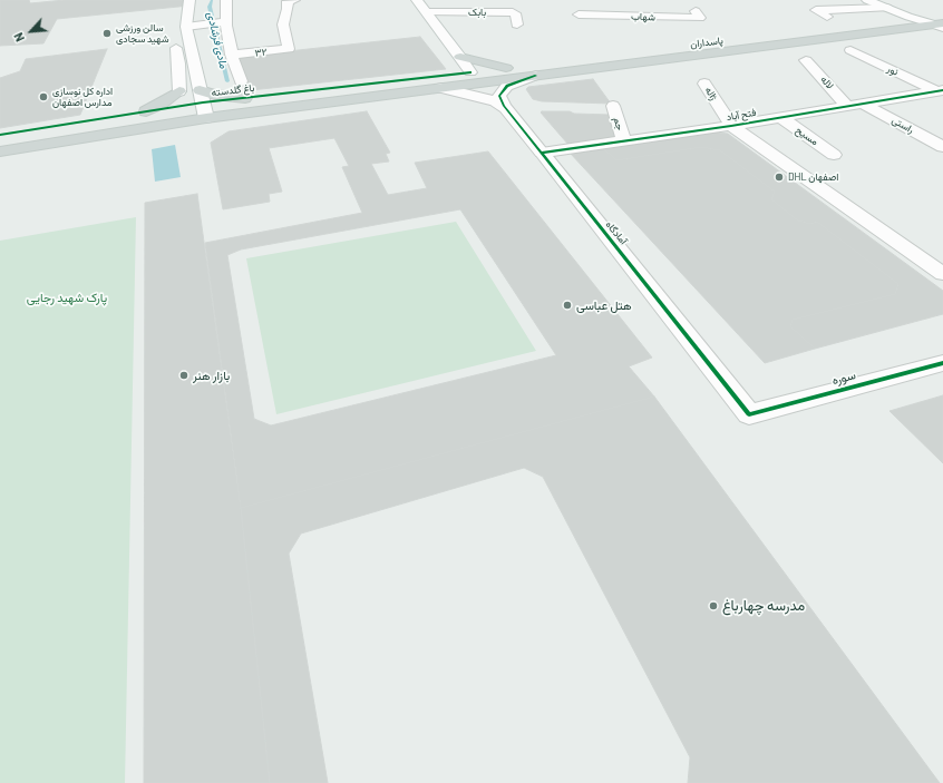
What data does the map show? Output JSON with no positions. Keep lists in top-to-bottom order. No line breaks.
{"streets":{"main road":["پاسداران","باغ گلدسته"],"street":["بابک","شهاب","۳۲","نور","لاله","ژاله","فتح آباد","جم","راستی","مسیح","آمادگاه","سوره"]},"crossings":[["پاسداران","باغ گلدسته"],["نور","فتح آباد"],["لاله","فتح آباد"],["ژاله","فتح آباد"],["فتح آباد","جم"],["فتح آباد","راستی"],["فتح آباد","مسیح"],["فتح آباد","آمادگاه"],["آمادگاه","سوره"]],"water":["مادی فرشادی"],"parks":["پارک شهید رجایی"],"places":["سالن ورزشی شهید سجادی","اداره کل نوسازی مدارس اصفهان","DHL اصفهان","هتل عباسی","بازار هنر","مدرسه چهارباغ"],"north":"bottom left"}
